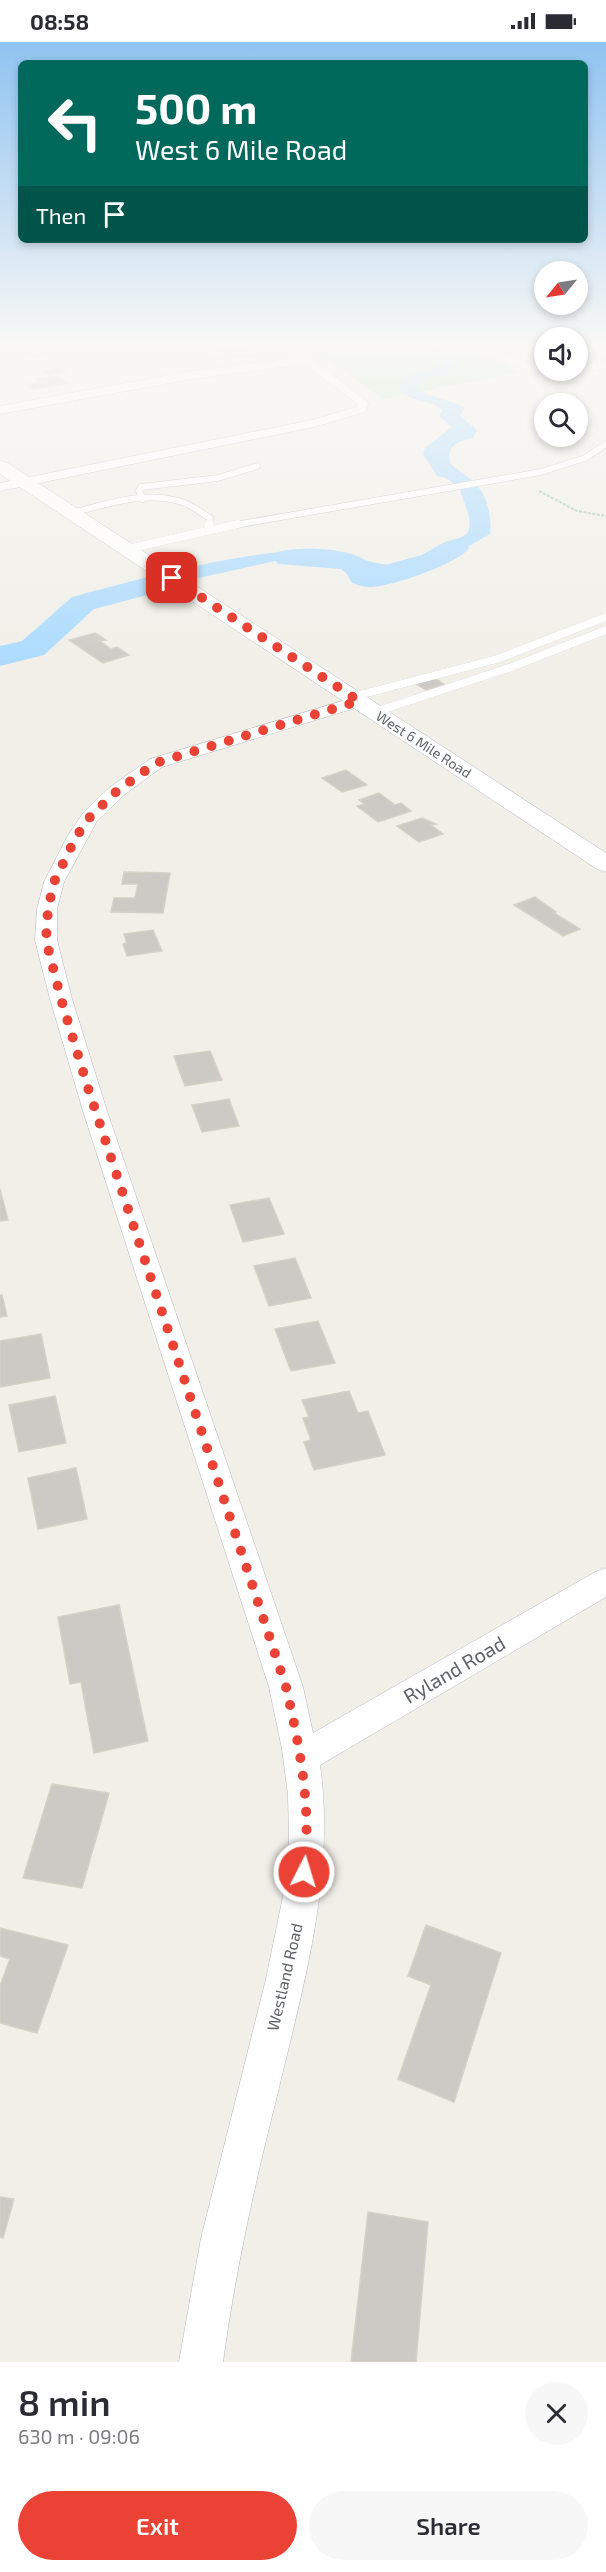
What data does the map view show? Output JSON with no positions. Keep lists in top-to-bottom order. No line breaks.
{"streets":{"main road":["West 6 Mile Road"],"street":["Ryland Road","Westland Road"]},"crossings":[["West 6 Mile Road","Westland Road"],["Ryland Road","Westland Road"]],"north":"bottom left","page":{"status":"08:58","turn":["500 m","West 6 Mile Road"],"then":"Then","heading":["8 min","630 m · 09:06"],"buttons":["Exit","Share"]}}
